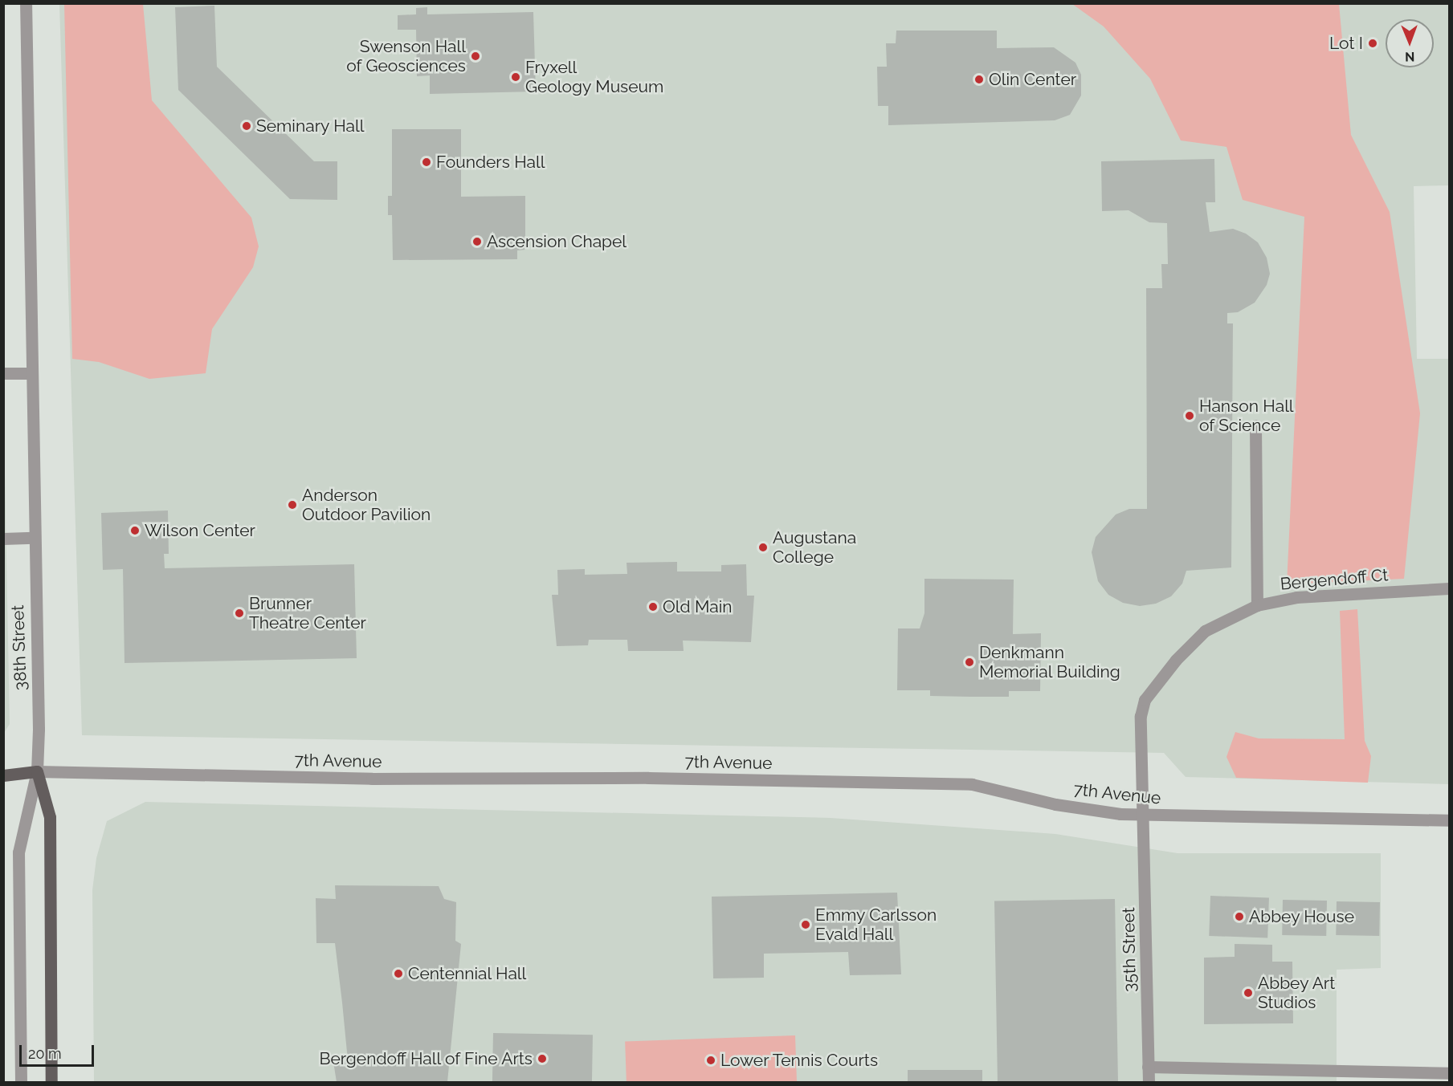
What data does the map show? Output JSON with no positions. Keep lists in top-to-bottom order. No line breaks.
{"streets":{"main road":["38th Street","7th Avenue"],"street":["Bergendoff Ct","35th Street"]},"crossings":[["Bergendoff Ct","7th Avenue"],["Bergendoff Ct","35th Street"],["38th Street","7th Avenue"],["7th Avenue","35th Street"]],"places":["Lot I","Swenson Hall of Geosciences","Fryxell Geology Museum","Olin Center","Seminary Hall","Founders Hall","Ascension Chapel","Hanson Hall of Science","Anderson Outdoor Pavilion","Wilson Center","Augustana College","Old Main","Brunner Theatre Center","Denkmann Memorial Building","Abbey House","Emmy Carlsson Evald Hall","Centennial Hall","Abbey Art Studios","Bergendoff Hall of Fine Arts","Lower Tennis Courts"],"scale_bar":"20 m","north":"bottom"}
